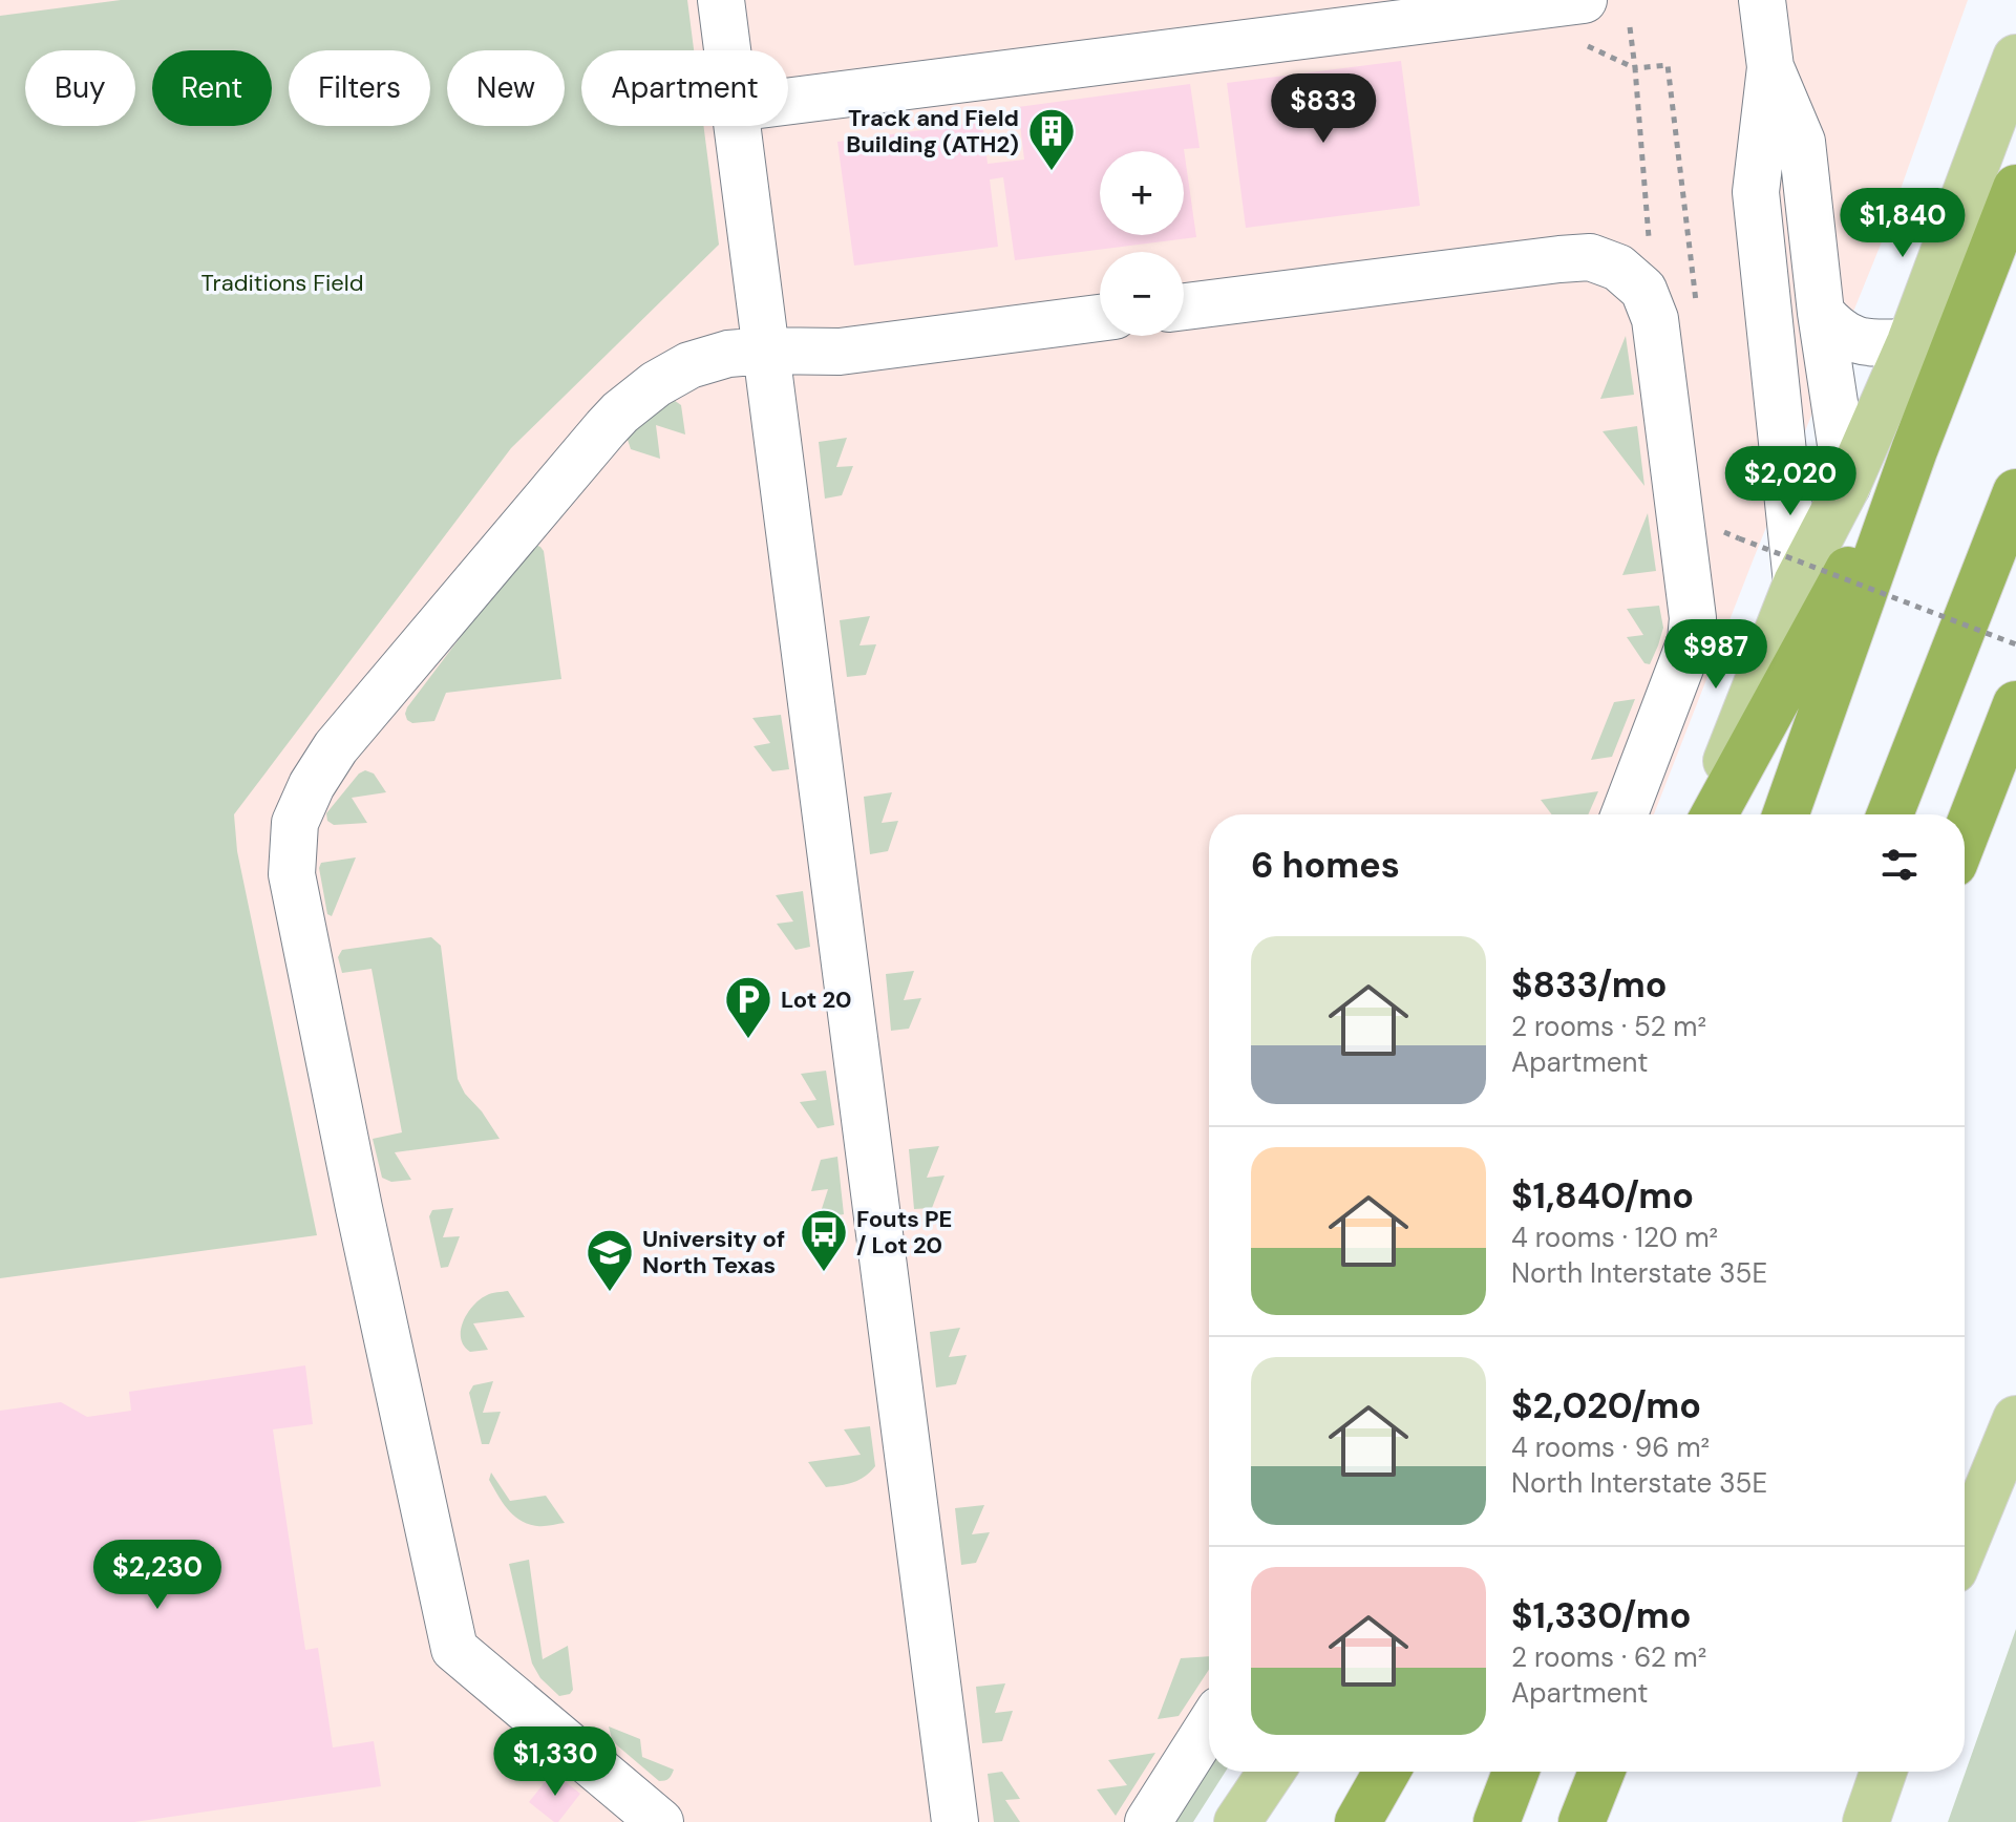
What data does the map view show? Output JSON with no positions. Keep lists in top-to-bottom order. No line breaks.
{"parks":["Traditions Field"],"places":{"building":["Track and Field Building (ATH2)"],"parking":["Lot 20"],"bus stop":["Fouts PE / Lot 20"],"school or university":["University of North Texas"]},"page":{"chip":["Buy","Rent","Filters","New","Apartment"],"price":["$833","$1,840","$2,020","$987","$2,230","$1,330"],"map_buttons":["+","−"],"heading":"6 homes","list":[{"name":"$833/mo","note":"2 rooms · 52 m² · Apartment"},{"name":"$1,840/mo","note":"4 rooms · 120 m² · North Interstate 35E"},{"name":"$2,020/mo","note":"4 rooms · 96 m² · North Interstate 35E"},{"name":"$1,330/mo","note":"2 rooms · 62 m² · Apartment"}]}}
